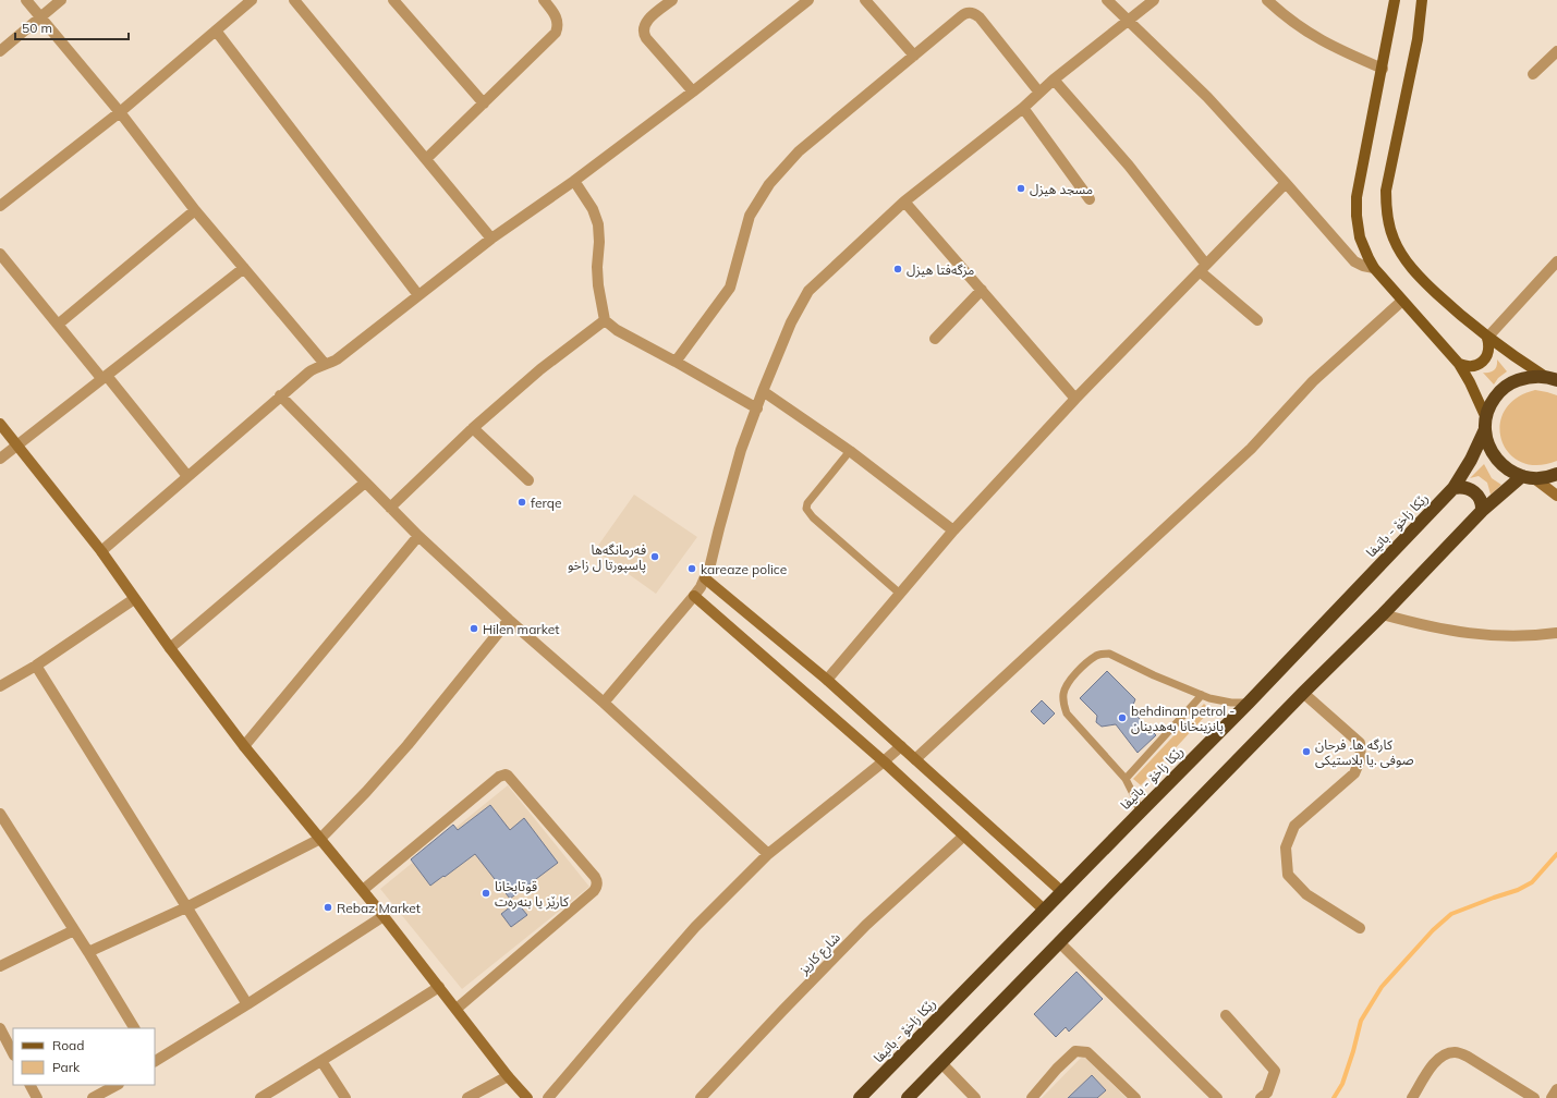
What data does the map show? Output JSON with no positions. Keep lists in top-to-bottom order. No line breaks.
{"streets":{"highway":["رێکا زاخۆ - باتیفا"],"street":["شارع كاريز"]},"places":["مسجد هيزل","مزگەفتا هیزل","ferqe","فەرمانگەها پاسپورتا ل زاخو","kareaze police","Hilen market","behdinan petrol - پانزینخانا بەهدینان","کارگه ها. فرحان صوفی .یا بلاستیکی","قوتابخانا کارێز یا بنەرەت","Rebaz Market"],"legend":["Road","Park"],"scale_bar":"50 m"}
